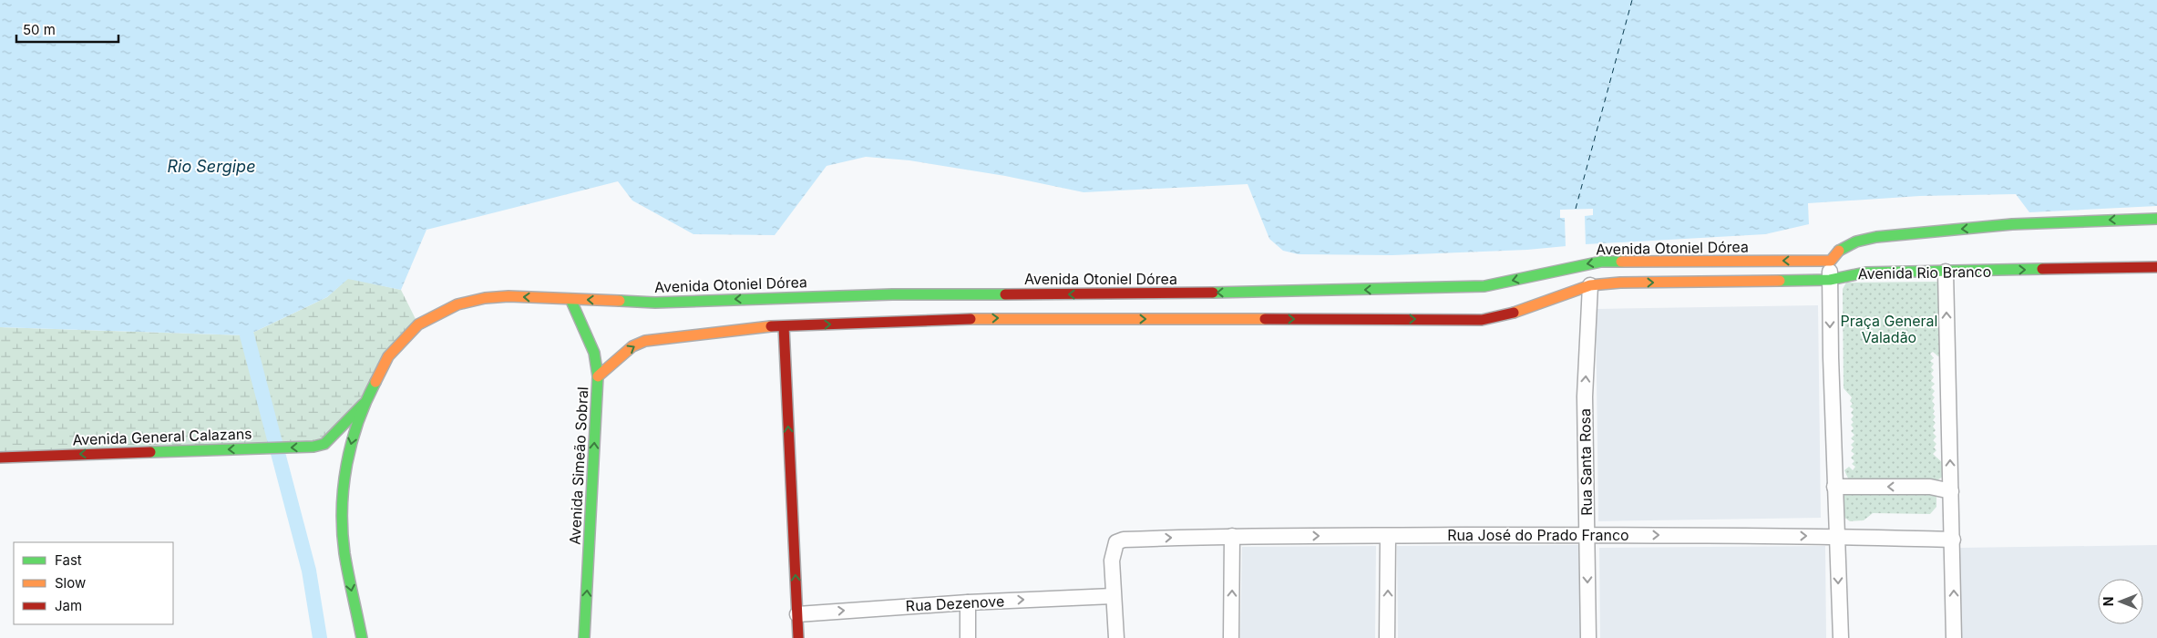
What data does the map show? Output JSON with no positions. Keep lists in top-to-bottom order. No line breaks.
{"streets":{"main road":["Avenida Otoniel Dórea","Avenida Rio Branco","Avenida General Calazans","Avenida Simeão Sobral"],"street":["Rua Santa Rosa","Rua José do Prado Franco","Rua Dezenove"]},"crossings":[["Avenida Otoniel Dórea","Avenida General Calazans"],["Avenida Otoniel Dórea","Avenida Simeão Sobral"],["Rua Santa Rosa","Rua José do Prado Franco"],["Rua José do Prado Franco","Rua Dezenove"]],"one_way":["Avenida General Calazans","Avenida Simeão Sobral","Rua José do Prado Franco","Rua Dezenove"],"water":["Rio Sergipe"],"parks":["Praça General Valadão"],"legend":["Fast","Slow","Jam"],"scale_bar":"50 m","north":"left"}
